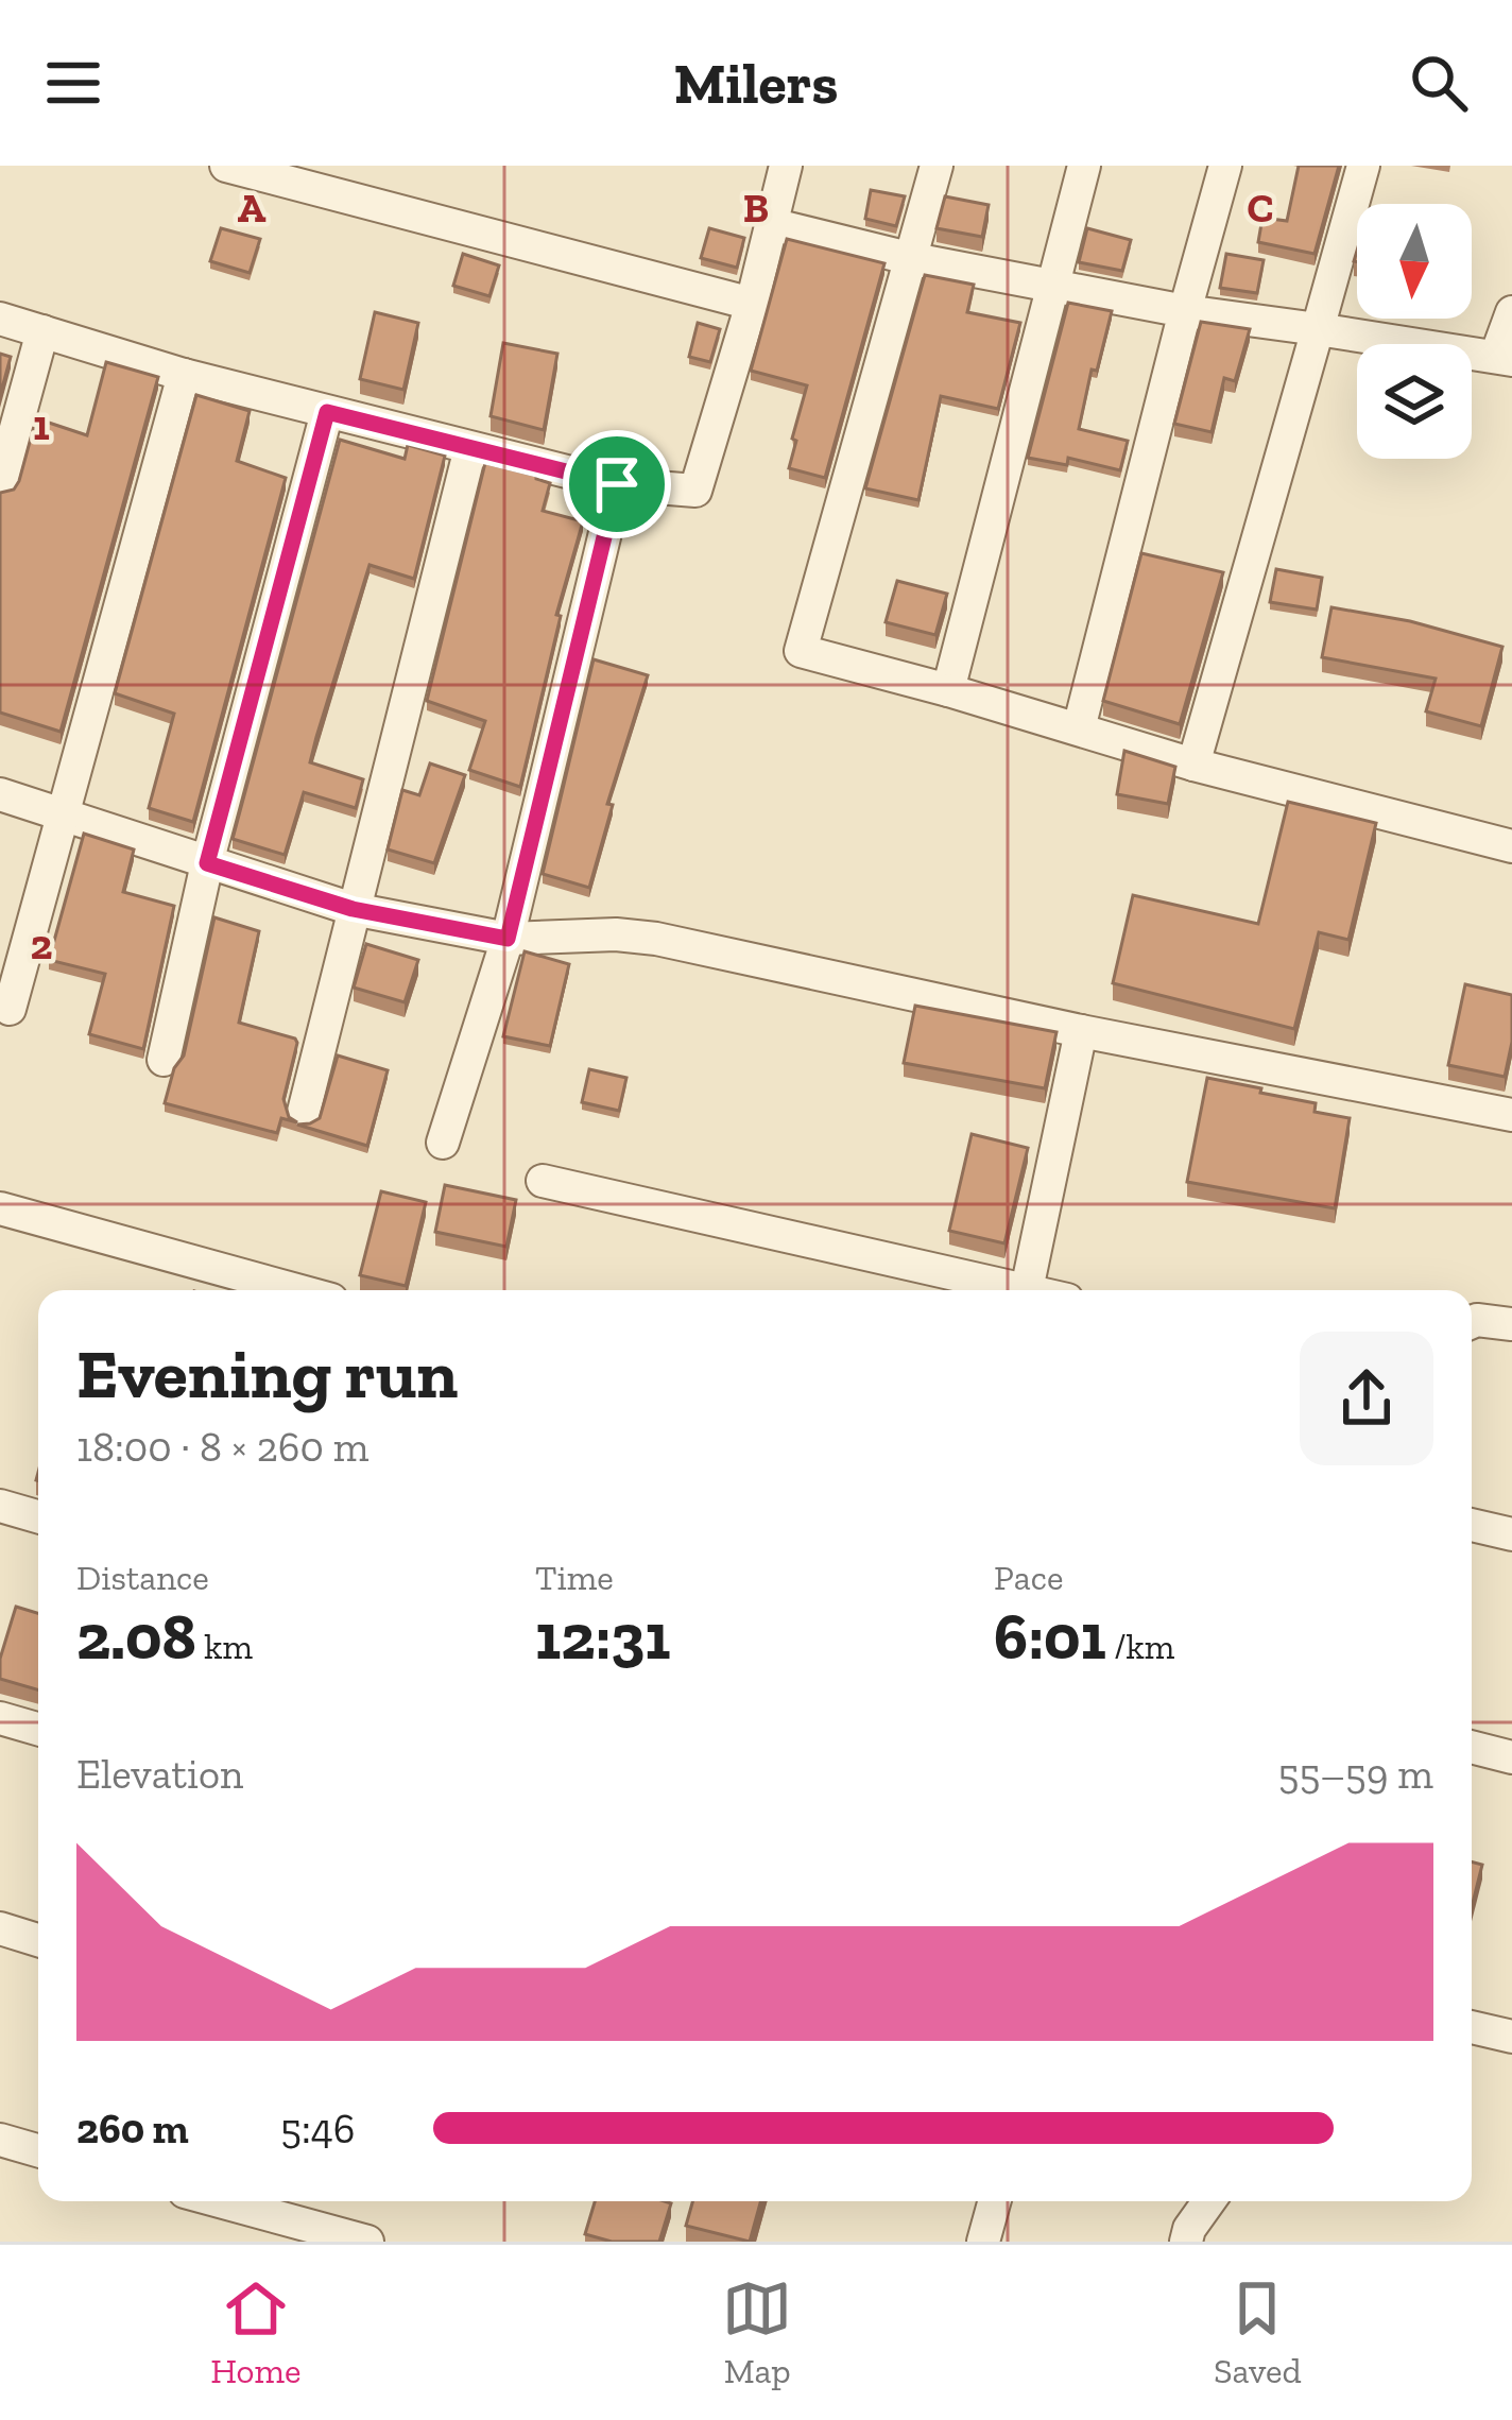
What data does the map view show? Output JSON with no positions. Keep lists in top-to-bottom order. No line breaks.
{"north":"bottom","page":{"header":"Milers","heading":["Evening run","18:00 · 8 × 260 m"],"stats":[["Distance","2.08 km"],["Time","12:31"],["Pace","6:01 /km"]],"chart":["Elevation","55–59 m"],"list":[{"name":"260 m","note":"5:46"}],"tabs":["Home","Map","Saved"]},"grid":{"columns":["A","B","C"],"rows":["1","2"]}}
